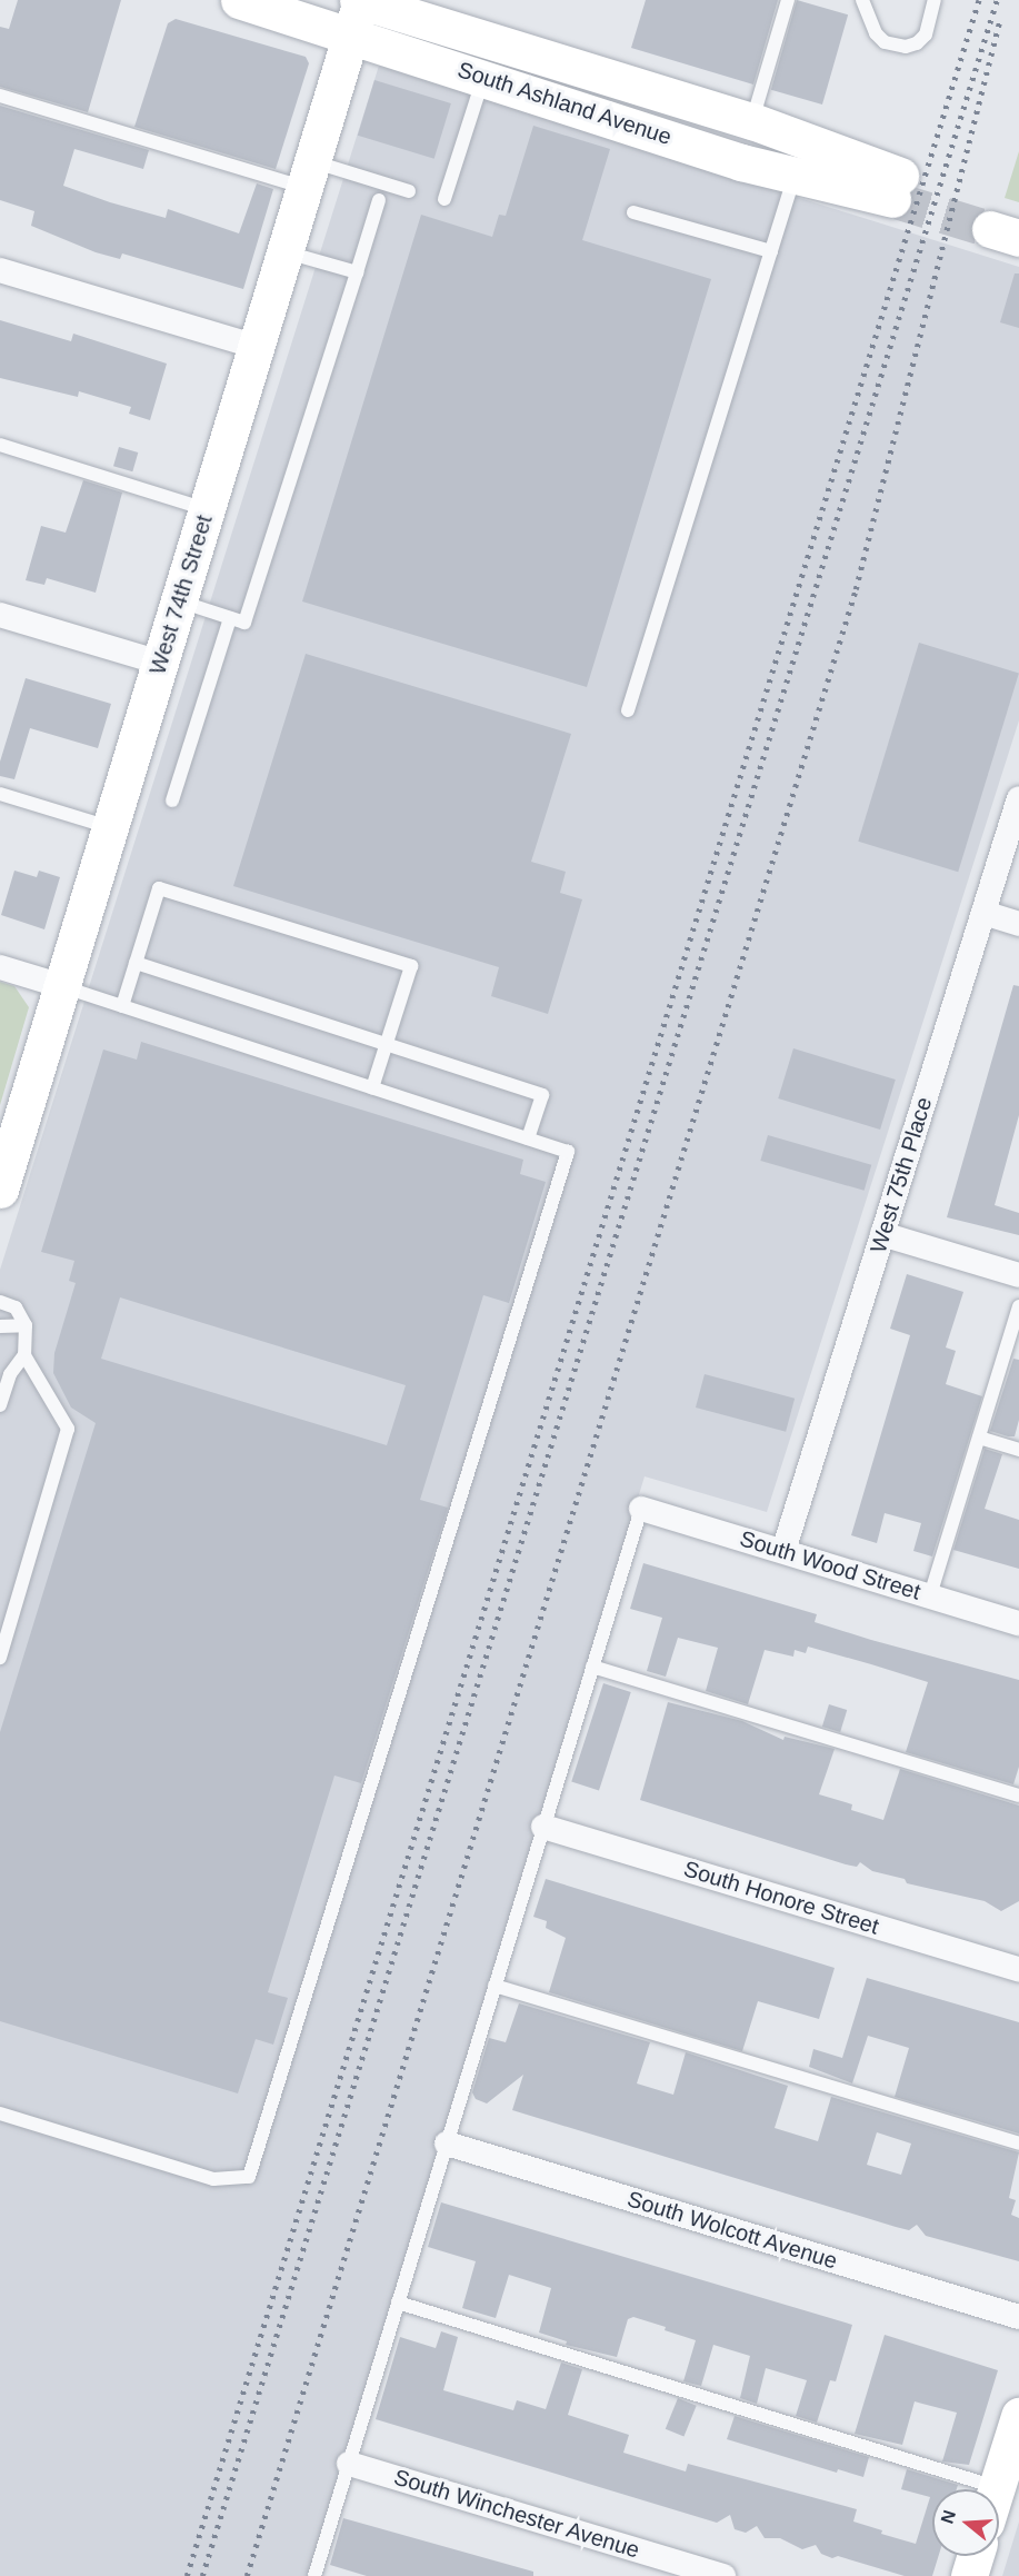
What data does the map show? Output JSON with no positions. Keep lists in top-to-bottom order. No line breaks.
{"streets":{"street":["South Ashland Avenue","West 74th Street","West 75th Place","South Wood Street","South Honore Street","South Wolcott Avenue","South Winchester Avenue"]},"crossings":[["South Ashland Avenue","West 74th Street"],["West 75th Place","South Wood Street"]],"north":"left"}
